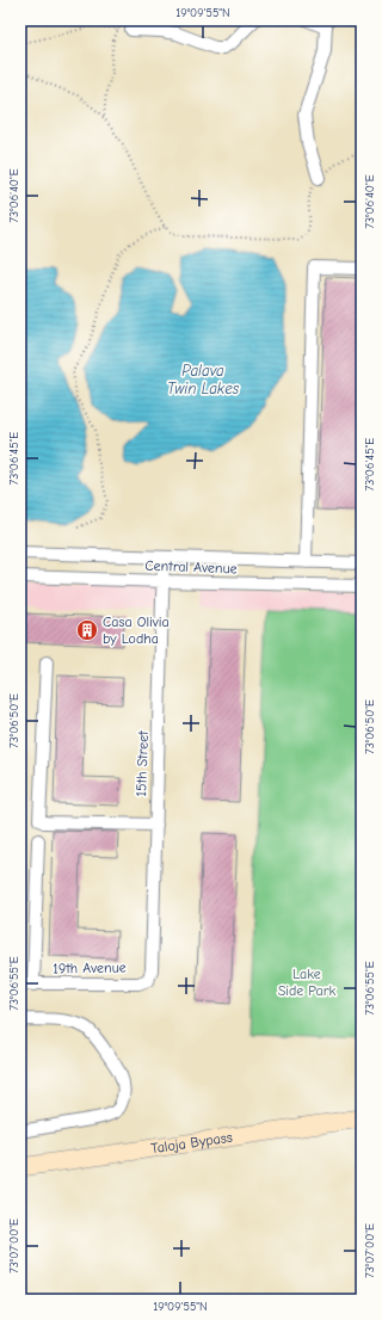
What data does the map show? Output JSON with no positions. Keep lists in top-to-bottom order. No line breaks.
{"streets":{"main road":["Taloja Bypass"],"street":["Central Avenue","15th Street","19th Avenue"]},"crossings":[["Central Avenue","15th Street"],["15th Street","19th Avenue"]],"water":["Palava Twin Lakes"],"parks":["Lake Side Park"],"places":{"building":["Casa Olivia by Lodha"]},"coordinates":["19°09'55\"N","73°06'40\"E","73°06'45\"E","73°06'50\"E","73°06'55\"E","73°07'00\"E"]}
